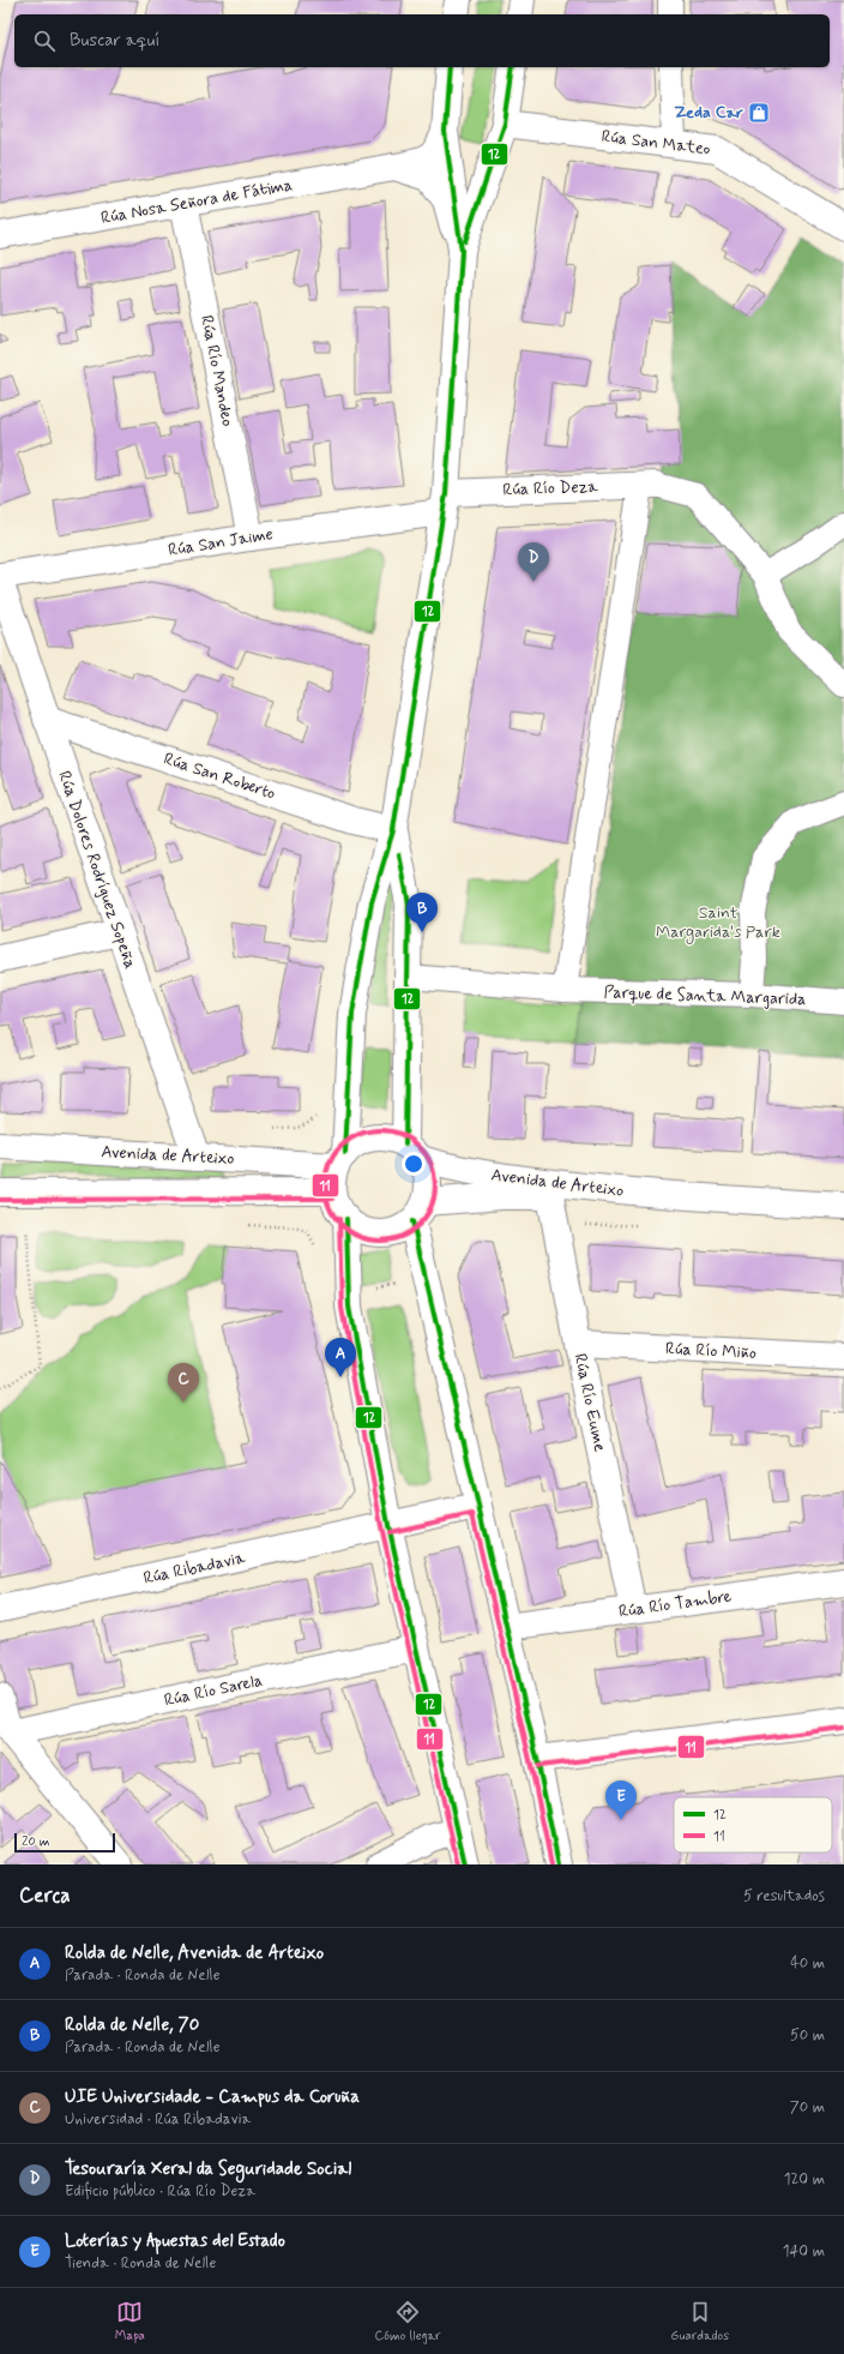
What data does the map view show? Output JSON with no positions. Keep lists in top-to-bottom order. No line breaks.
{"streets":{"street":["Rúa San Mateo","Rúa Nosa Señora de Fátima","Rúa Río Mandeo","Rúa Río Deza","Rúa San Jaime","Rúa San Roberto","Rúa Dolores Rodríguez Sopeña","Parque de Santa Margarida","Avenida de Arteixo","Rúa Río Miño","Rúa Río Eume","Rúa Ribadavia","Rúa Río Tambre","Rúa Río Sarela"]},"crossings":[["Rúa Nosa Señora de Fátima","Rúa Río Mandeo"],["Rúa Río Mandeo","Rúa San Jaime"],["Rúa Río Deza","Rúa San Jaime"],["Rúa San Roberto","Rúa Dolores Rodríguez Sopeña"],["Rúa Dolores Rodríguez Sopeña","Avenida de Arteixo"],["Avenida de Arteixo","Rúa Río Eume"],["Rúa Río Miño","Rúa Río Eume"],["Rúa Río Eume","Rúa Río Tambre"]],"parks":["Saint Margarida's Park"],"places":{"shop":["Zeda Car"]},"lines":["transit line 12","transit line 11"],"legend":["12","11"],"scale_bar":"20 m","page":{"search":"Buscar aquí","pins":["D","B","A","C","E"],"scale":"20 m","heading":["Cerca","5 resultados"],"list":[{"mark":"A","name":"Rolda de Nelle, Avenida de Arteixo","note":"Parada · Ronda de Nelle","value":"40 m"},{"mark":"B","name":"Rolda de Nelle, 70","note":"Parada · Ronda de Nelle","value":"50 m"},{"mark":"C","name":"UIE Universidade - Campus da Coruña","note":"Universidad · Rúa Ribadavia","value":"70 m"},{"mark":"D","name":"Tesouraría Xeral da Seguridade Social","note":"Edificio público · Rúa Río Deza","value":"120 m"},{"mark":"E","name":"Loterías y Apuestas del Estado","note":"Tienda · Ronda de Nelle","value":"140 m"}],"nav":["Mapa","Cómo llegar","Guardados"]}}
